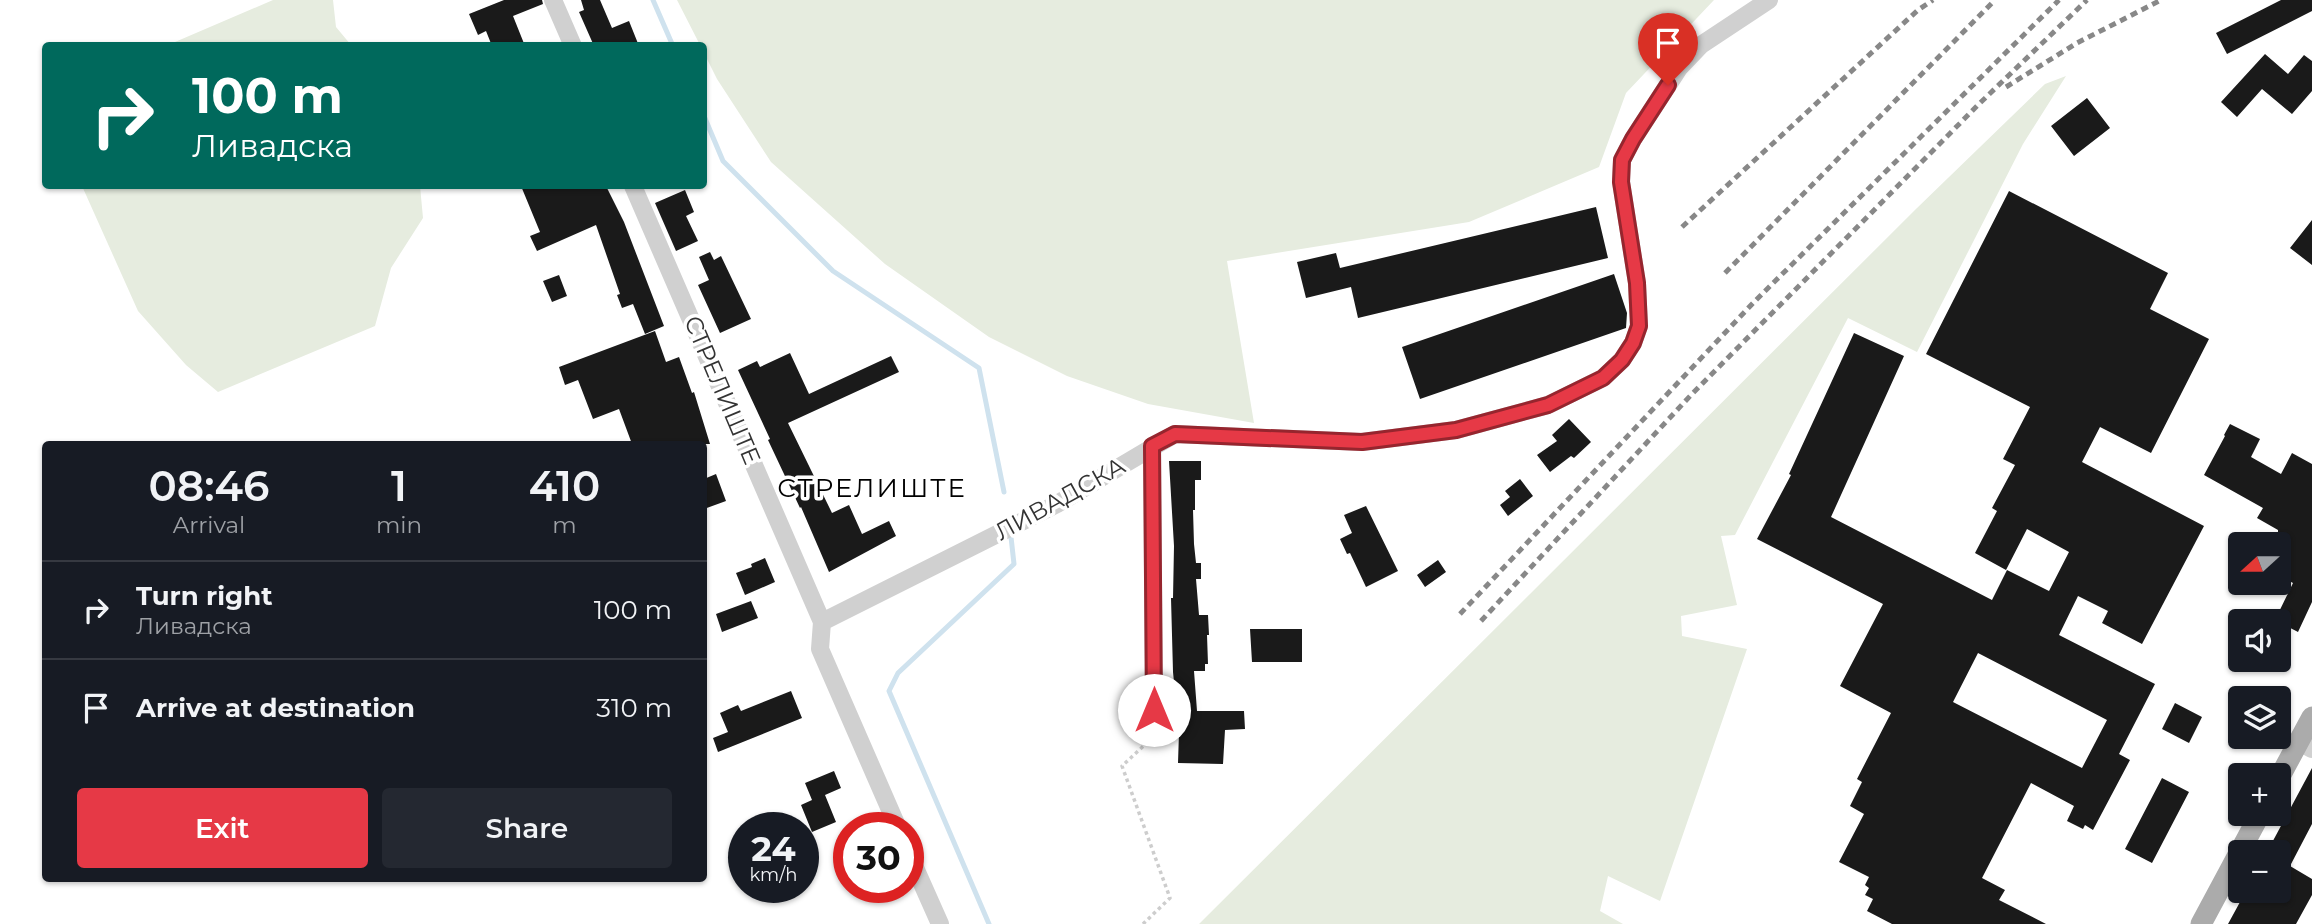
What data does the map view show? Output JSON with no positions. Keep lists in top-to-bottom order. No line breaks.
{"streets":{"street":["СТРЕЛИШТЕ","ЛИВАДСКА"]},"crossings":[["СТРЕЛИШТЕ","ЛИВАДСКА"]],"districts":["СТРЕЛИШТЕ"],"north":"left","page":{"turn":["100 m","Ливадска"],"eta":["08:46","Arrival","1","min","410","m"],"map_buttons":["+","−"],"list":[{"name":"Turn right","note":"Ливадска","value":"100 m"},{"name":"Arrive at destination","value":"310 m"}],"buttons":["Exit","Share"],"speed":"24 km/h","limit":"30"}}
